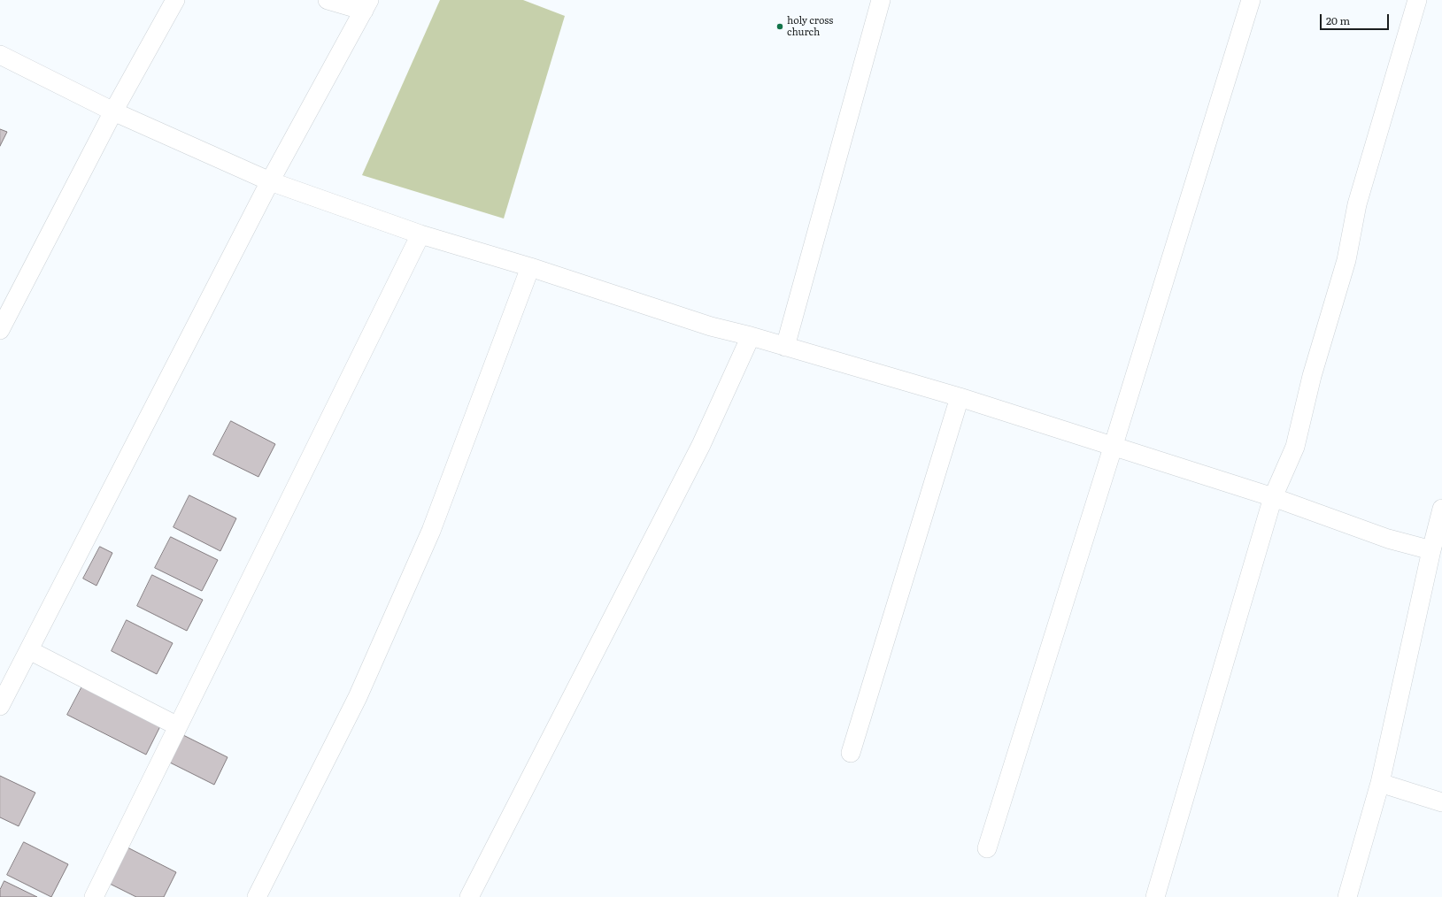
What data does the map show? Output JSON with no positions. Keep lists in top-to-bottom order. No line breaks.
{"places":["holy cross church"],"scale_bar":"20 m"}
